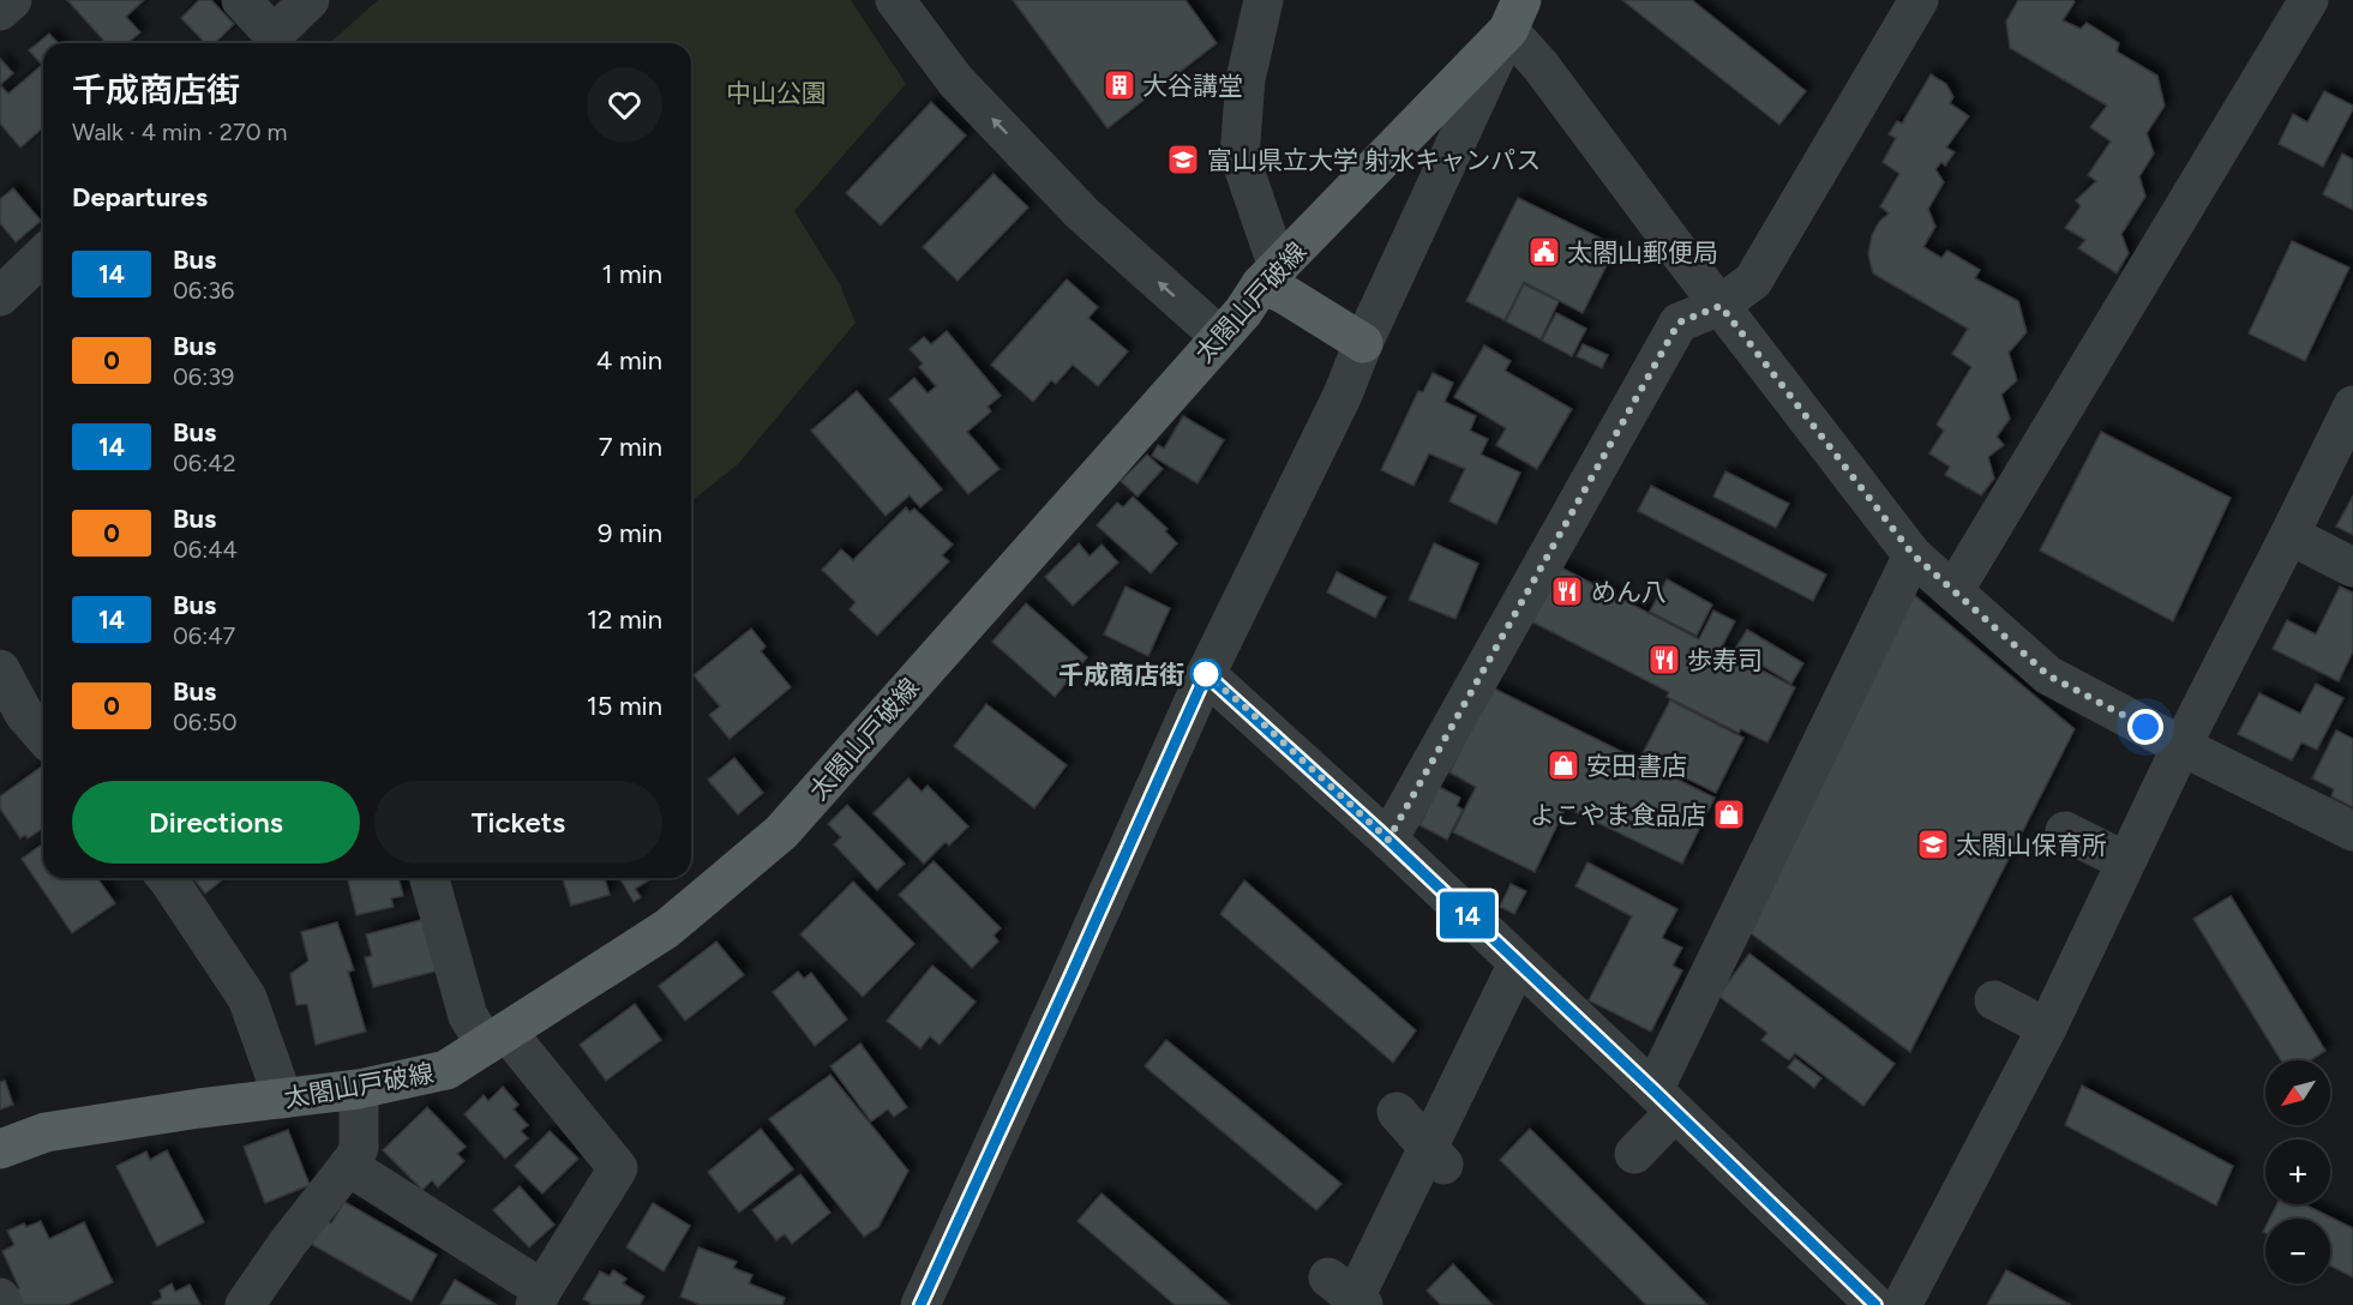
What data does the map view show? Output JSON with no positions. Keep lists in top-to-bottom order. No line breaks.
{"streets":{"main road":["太閤山戸破線"]},"parks":["中山公園"],"places":{"building":["大谷講堂"],"school or university":["富山県立大学 射水キャンパス","太閤山保育所"],"public building":["太閤山郵便局"],"restaurant":["めん八","歩寿司"],"other":["千成商店街"],"shop":["安田書店","よこやま食品店"]},"lines":["bus line 14"],"north":"bottom left","page":{"on_map":"14","heading":[["千成商店街","Walk · 4 min · 270 m"],"Departures"],"list":[{"mark":"14","name":"Bus","note":"06:36","value":"1 min"},{"mark":"0","name":"Bus","note":"06:39","value":"4 min"},{"mark":"14","name":"Bus","note":"06:42","value":"7 min"},{"mark":"0","name":"Bus","note":"06:44","value":"9 min"},{"mark":"14","name":"Bus","note":"06:47","value":"12 min"},{"mark":"0","name":"Bus","note":"06:50","value":"15 min"}],"buttons":["Directions","Tickets"],"map_buttons":["+","−"]}}
